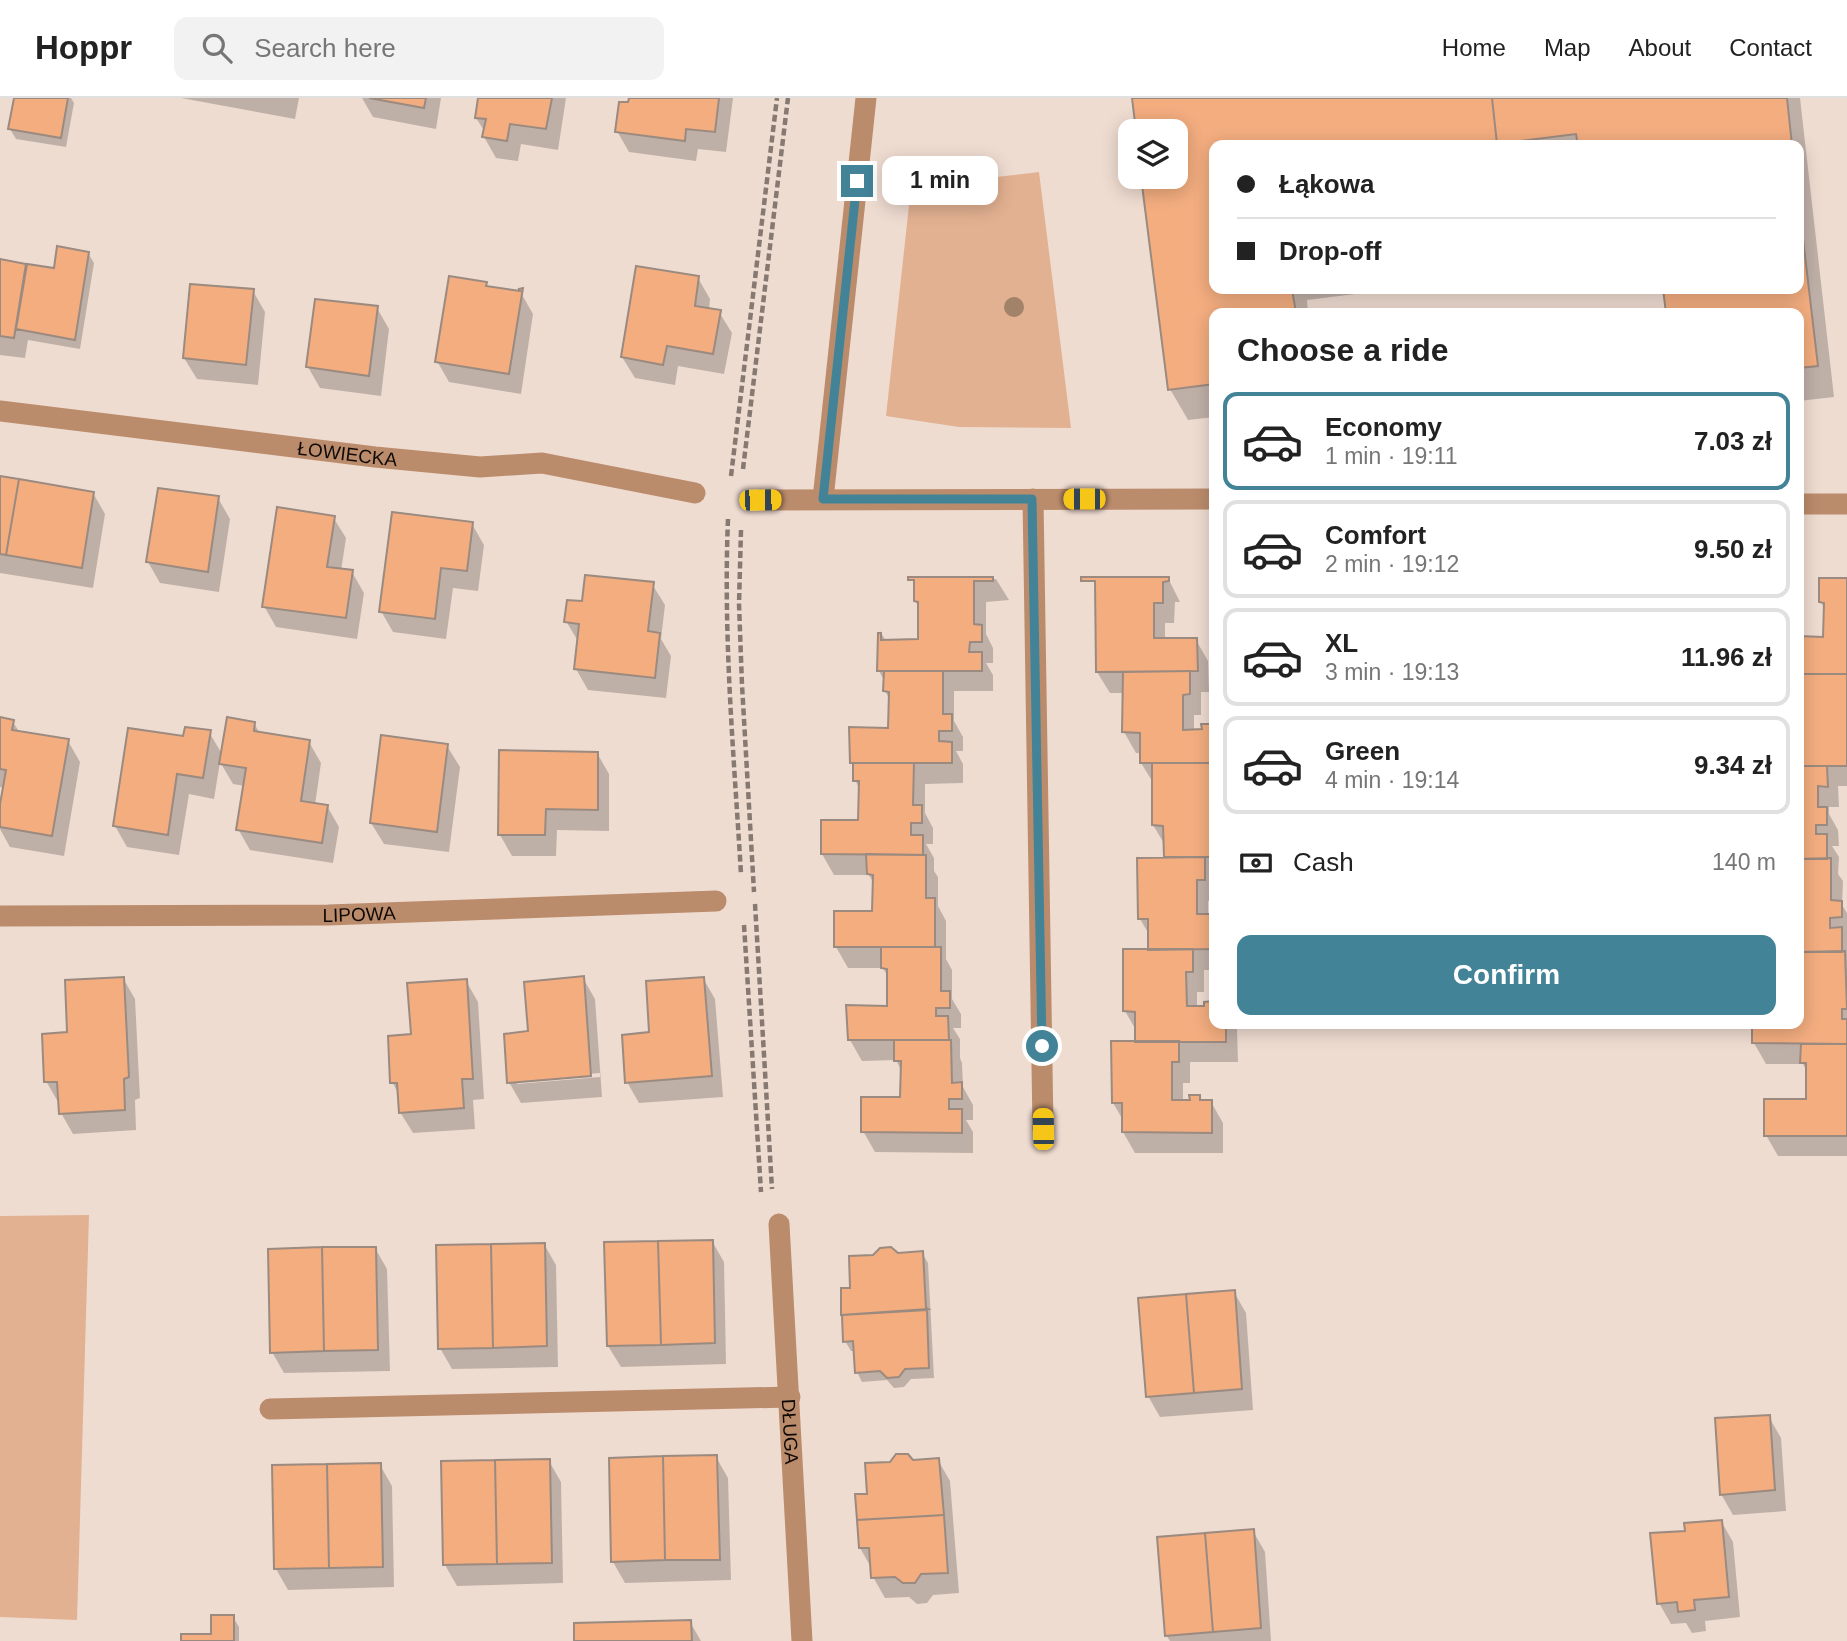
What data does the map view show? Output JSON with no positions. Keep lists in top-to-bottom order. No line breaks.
{"streets":{"street":["ŁOWIECKA","LIPOWA","DŁUGA"]},"page":{"header":"Hoppr","search":"Search here","nav":["Home","Map","About","Contact"],"banner":["Łąkowa","Drop-off"],"bubble":"1 min","heading":"Choose a ride","list":[{"name":"Economy","note":"1 min · 19:11","value":"7.03 zł"},{"name":"Comfort","note":"2 min · 19:12","value":"9.50 zł"},{"name":"XL","note":"3 min · 19:13","value":"11.96 zł"},{"name":"Green","note":"4 min · 19:14","value":"9.34 zł"}],"pay":["Cash","140 m"],"buttons":"Confirm"}}
